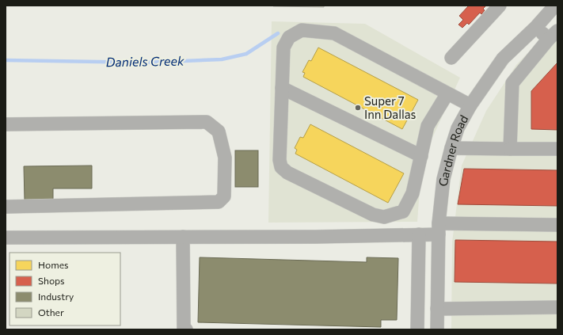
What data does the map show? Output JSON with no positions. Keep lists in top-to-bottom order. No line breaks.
{"streets":{"street":["Gardner Road"]},"water":["Daniels Creek"],"places":["Super 7 Inn Dallas"],"legend":["Homes","Shops","Industry","Other"]}
